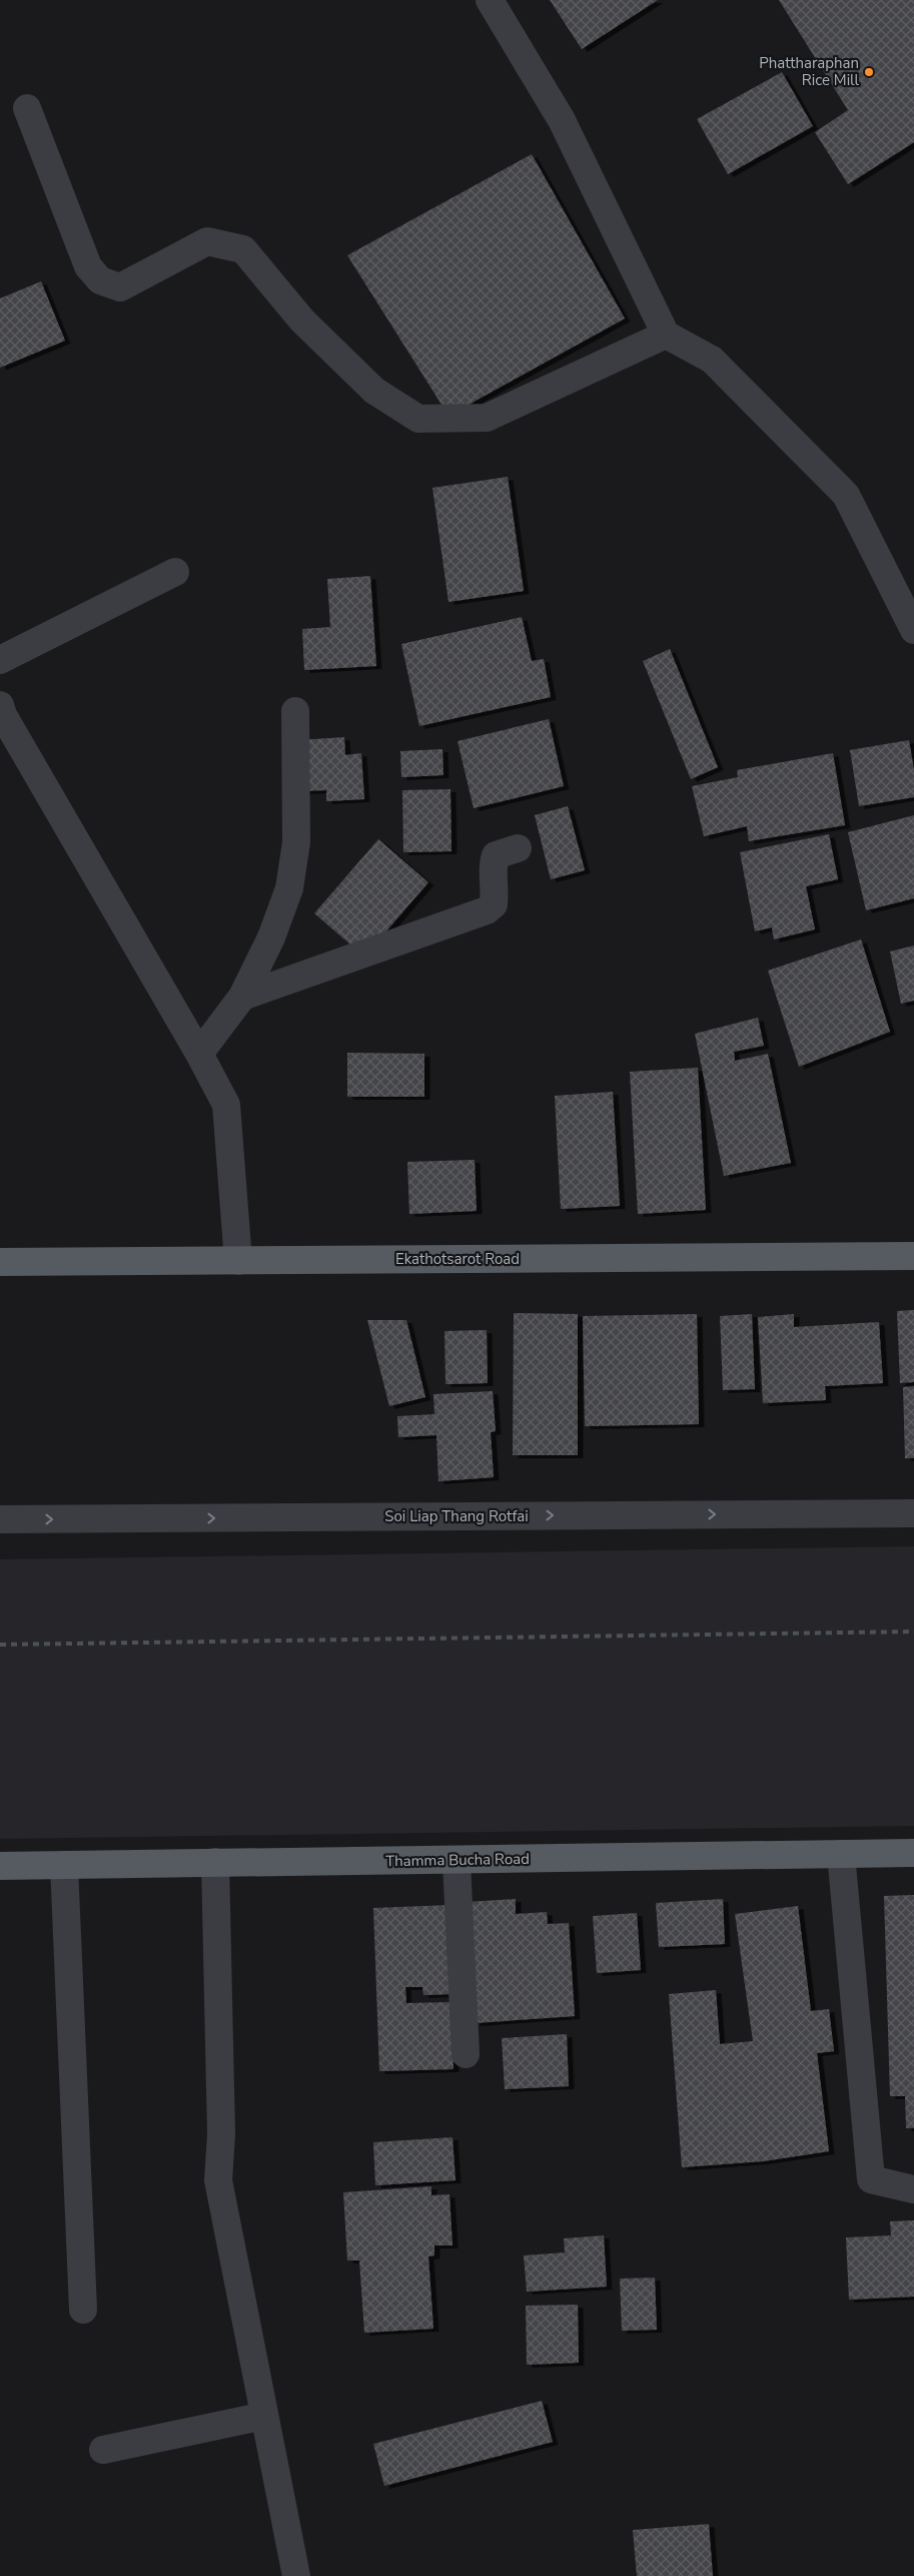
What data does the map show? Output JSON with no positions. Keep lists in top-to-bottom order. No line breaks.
{"streets":{"main road":["Ekathotsarot Road","Thamma Bucha Road"],"street":["Soi Liap Thang Rotfai"]},"one_way":["Soi Liap Thang Rotfai"],"places":["Phattharaphan Rice Mill"]}
